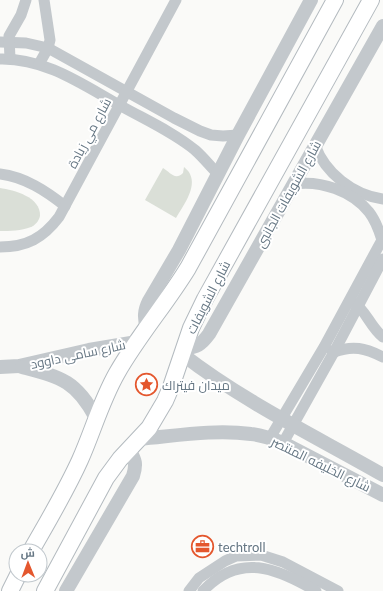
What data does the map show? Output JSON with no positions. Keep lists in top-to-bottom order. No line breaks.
{"streets":{"main road":["شارع الشويفات"],"street":["شارع مي زيادة","شارع الشويفات الجانبى","شارع سامى داوود","شارع الخليفه المنتصر"]},"crossings":[["شارع الشويفات الجانبى","شارع الشويفات"],["شارع الشويفات الجانبى","شارع الخليفه المنتصر"],["شارع الشويفات","شارع الخليفه المنتصر"]],"places":{"place":["ميدان فيتراك"],"office":["techtroll"]},"north":"top"}
